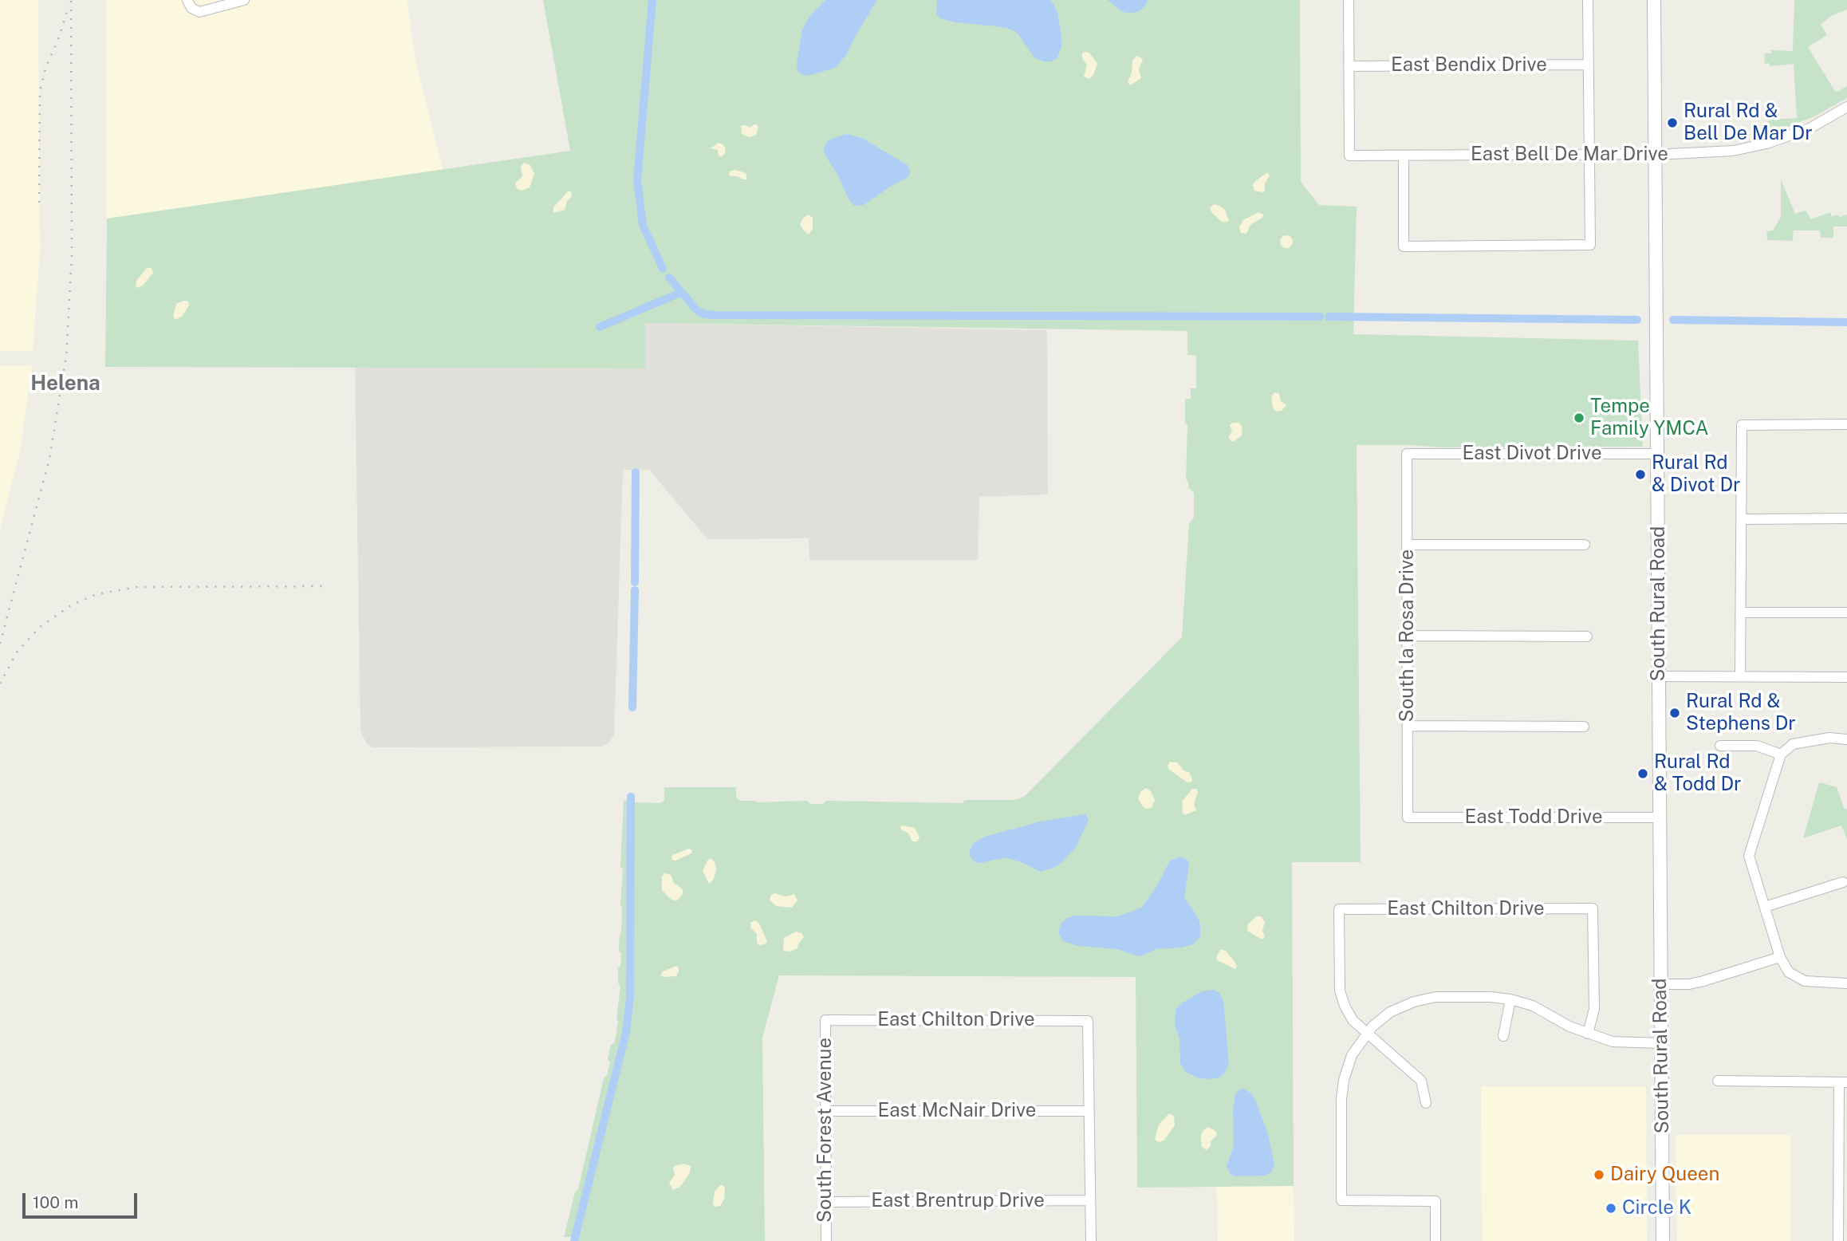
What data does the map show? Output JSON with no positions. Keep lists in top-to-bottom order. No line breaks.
{"streets":{"main road":["South Rural Road"],"street":["East Bendix Drive","East Bell De Mar Drive","East Divot Drive","South la Rosa Drive","East Todd Drive","East Chilton Drive","East McNair Drive","South Forest Avenue","East Brentrup Drive"]},"crossings":[["East Bendix Drive","East Bell De Mar Drive"],["East Bell De Mar Drive","South Rural Road"],["East Divot Drive","South Rural Road"],["East Divot Drive","South la Rosa Drive"],["South Rural Road","East Todd Drive"],["South la Rosa Drive","East Todd Drive"],["East Chilton Drive","East McNair Drive"],["East Chilton Drive","South Forest Avenue"],["East McNair Drive","South Forest Avenue"],["South Forest Avenue","East Brentrup Drive"]],"districts":["Helena"],"places":["Rural Rd & Bell De Mar Dr","Tempe Family YMCA","Rural Rd & Divot Dr","Rural Rd & Stephens Dr","Rural Rd & Todd Dr","Dairy Queen","Circle K"],"scale_bar":"100 m"}
